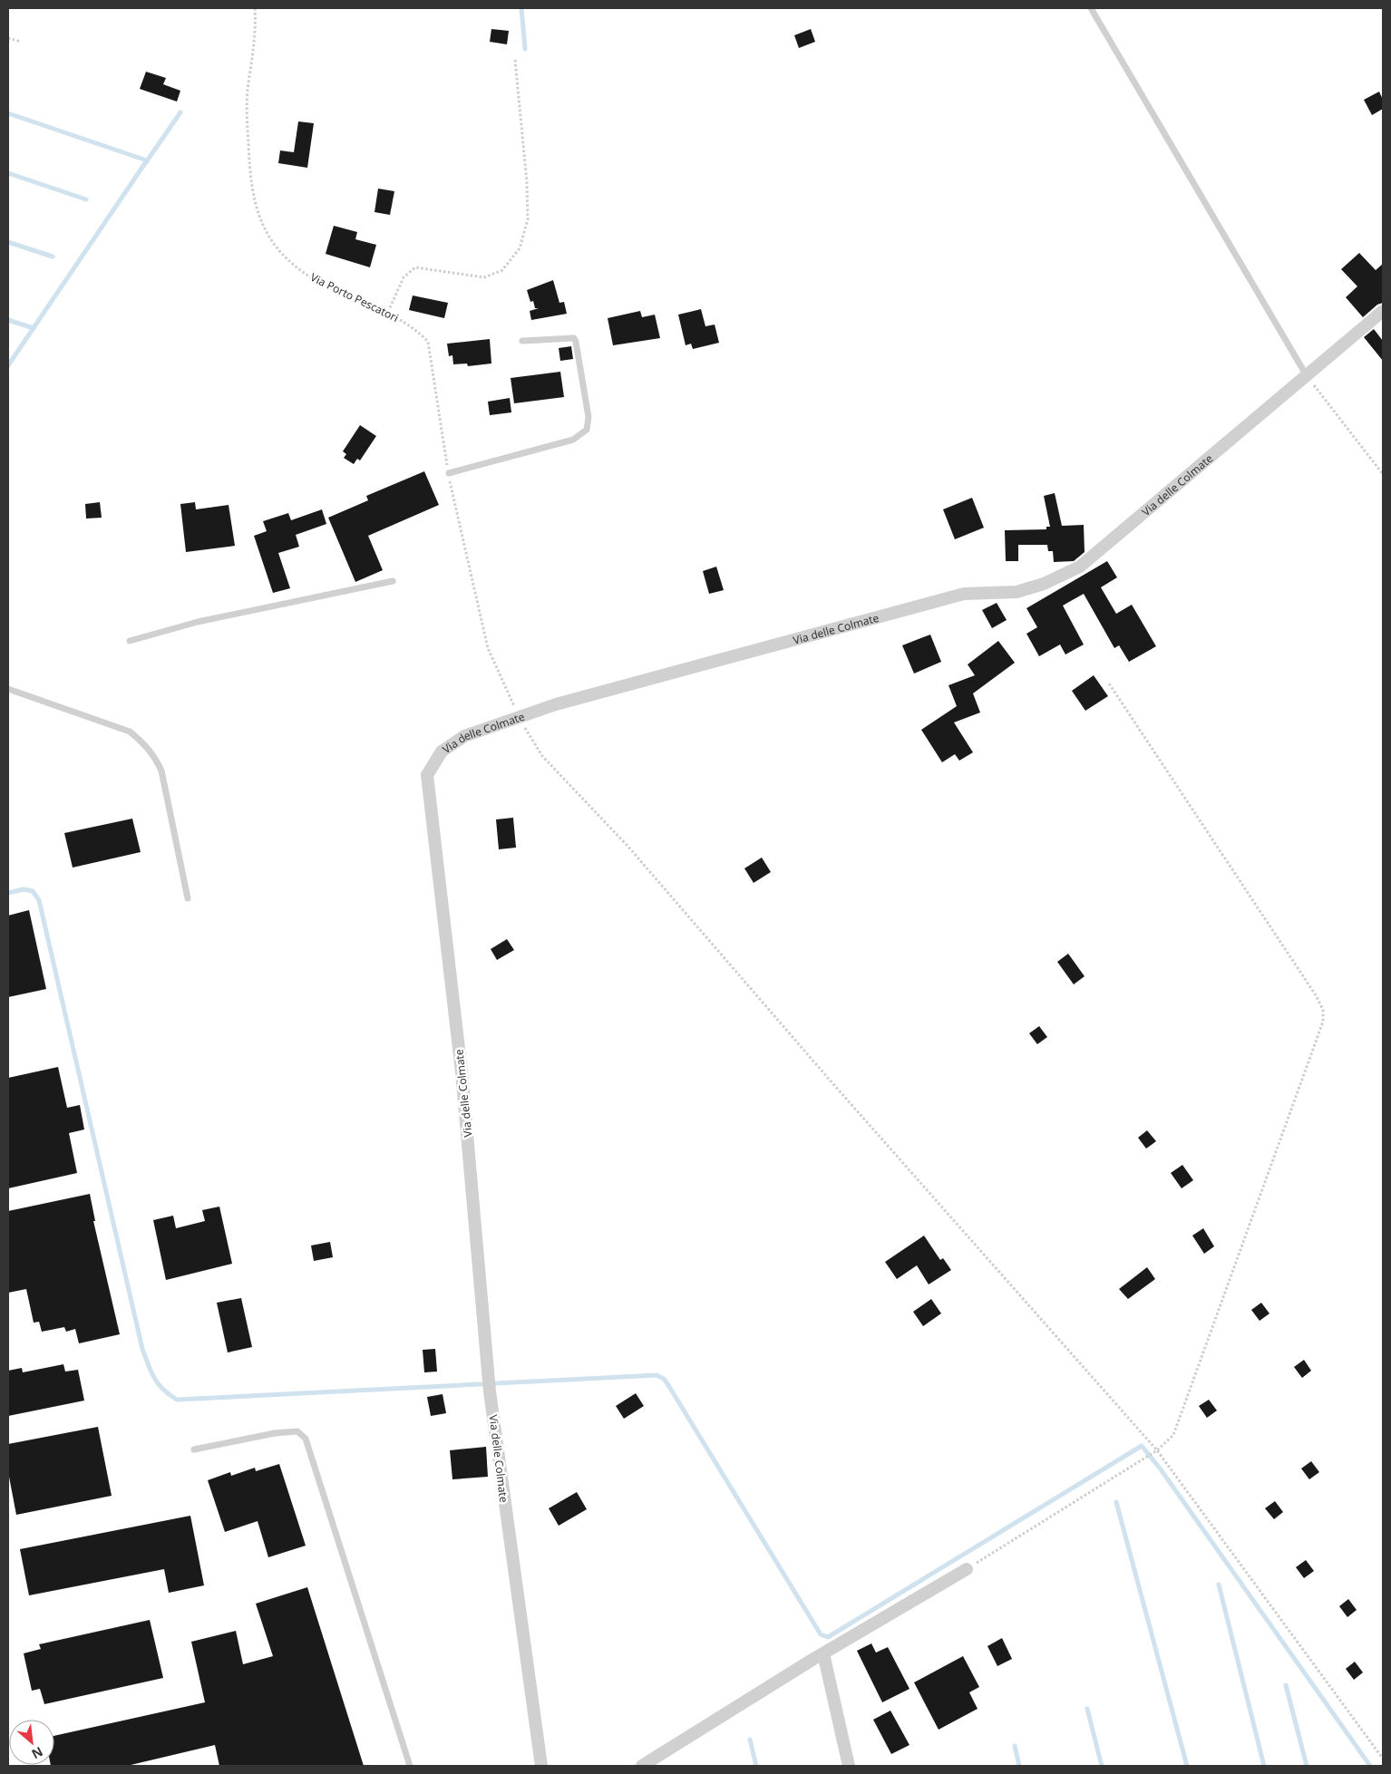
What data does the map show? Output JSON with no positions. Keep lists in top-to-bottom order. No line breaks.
{"streets":{"street":["Via delle Colmate"],"path":["Via Porto Pescatori"]},"crossings":[["Via Porto Pescatori","Via delle Colmate"]],"north":"bottom right"}
